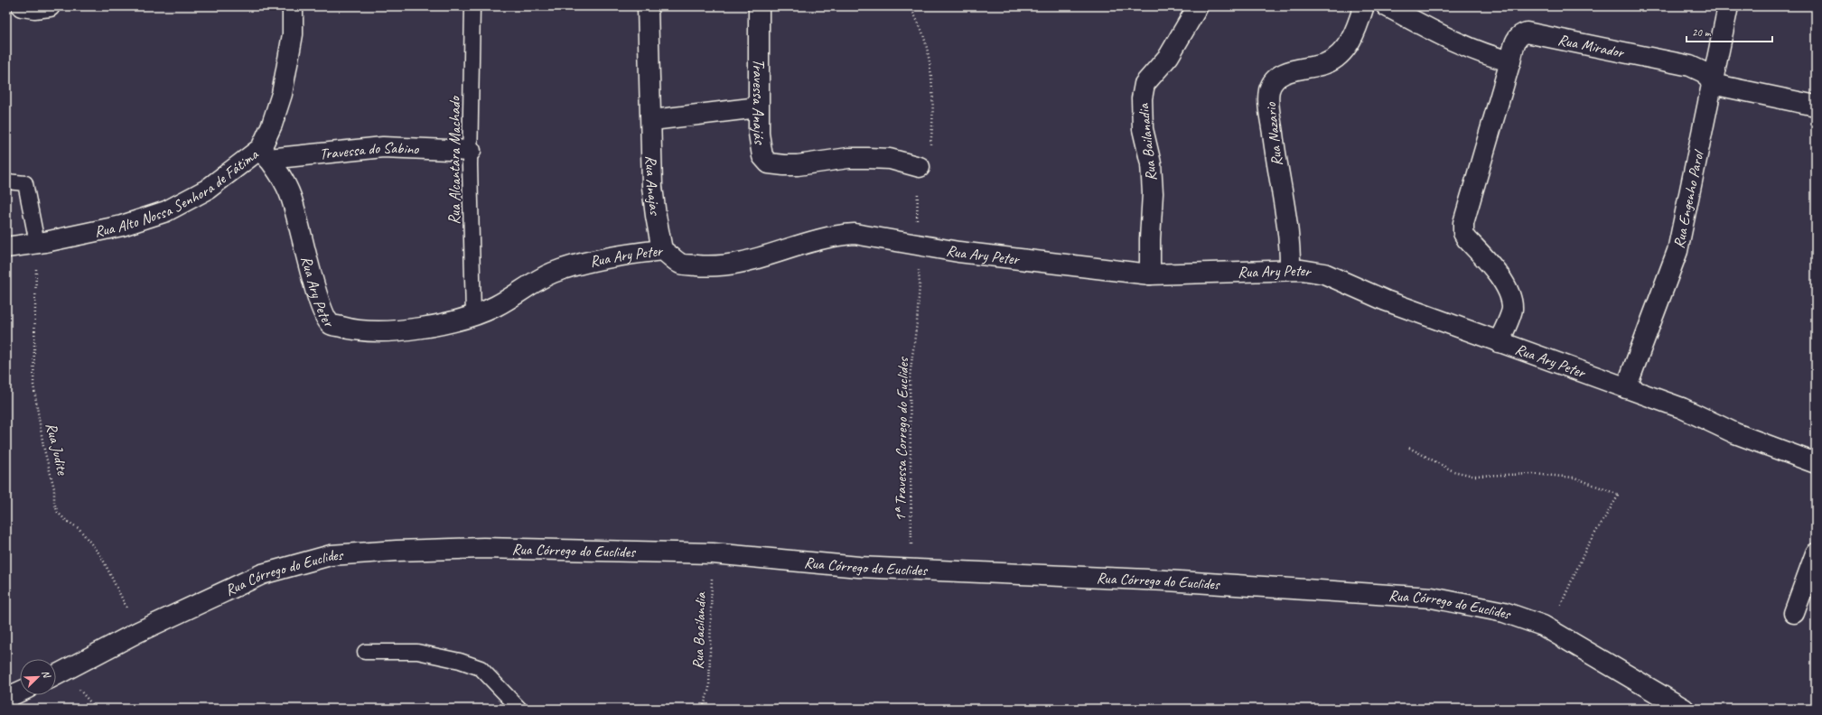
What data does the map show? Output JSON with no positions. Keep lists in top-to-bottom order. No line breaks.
{"streets":{"street":["Rua Mirador","Travessa Anajás","Rua Nazario","Rua Bailanadia","Travessa do Sabino","Rua Anajas","Rua Alto Nossa Senhora de Fátima","Rua Engenho Parol","Rua Ary Peter","Rua Córrego do Euclides"],"lane":["Rua Alcantara Machado"],"path":["1ª Travessa Corrego do Euclides","Rua Judite","Rua Bacilandia"]},"crossings":[["Rua Mirador","Rua Engenho Parol"],["Rua Mirador","Rua Ary Peter"],["Travessa Anajás","1ª Travessa Corrego do Euclides"],["Rua Nazario","Rua Ary Peter"],["Rua Bailanadia","Rua Ary Peter"],["Travessa do Sabino","Rua Alcantara Machado"],["Travessa do Sabino","Rua Alto Nossa Senhora de Fátima"],["Travessa do Sabino","Rua Ary Peter"],["Rua Alcantara Machado","Rua Ary Peter"],["Rua Anajas","Rua Ary Peter"],["Rua Alto Nossa Senhora de Fátima","Rua Ary Peter"],["Rua Alto Nossa Senhora de Fátima","Rua Judite"],["Rua Engenho Parol","Rua Ary Peter"],["Rua Ary Peter","1ª Travessa Corrego do Euclides"],["1ª Travessa Corrego do Euclides","Rua Córrego do Euclides"],["Rua Judite","Rua Córrego do Euclides"],["Rua Córrego do Euclides","Rua Bacilandia"]],"scale_bar":"20 m","north":"top right"}
